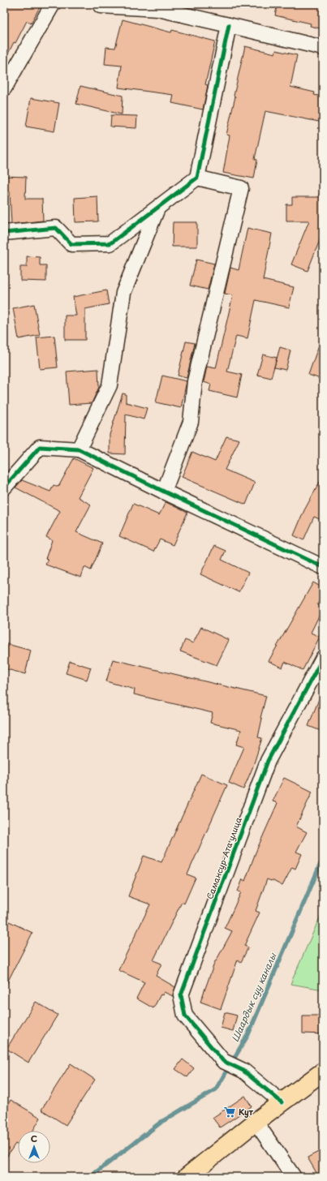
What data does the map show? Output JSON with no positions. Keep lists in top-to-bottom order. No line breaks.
{"streets":{"street":["Самансур-Ата улица"]},"water":["Шаардык суу каналы"],"places":{"supermarket":["Кут"]},"north":"top"}
